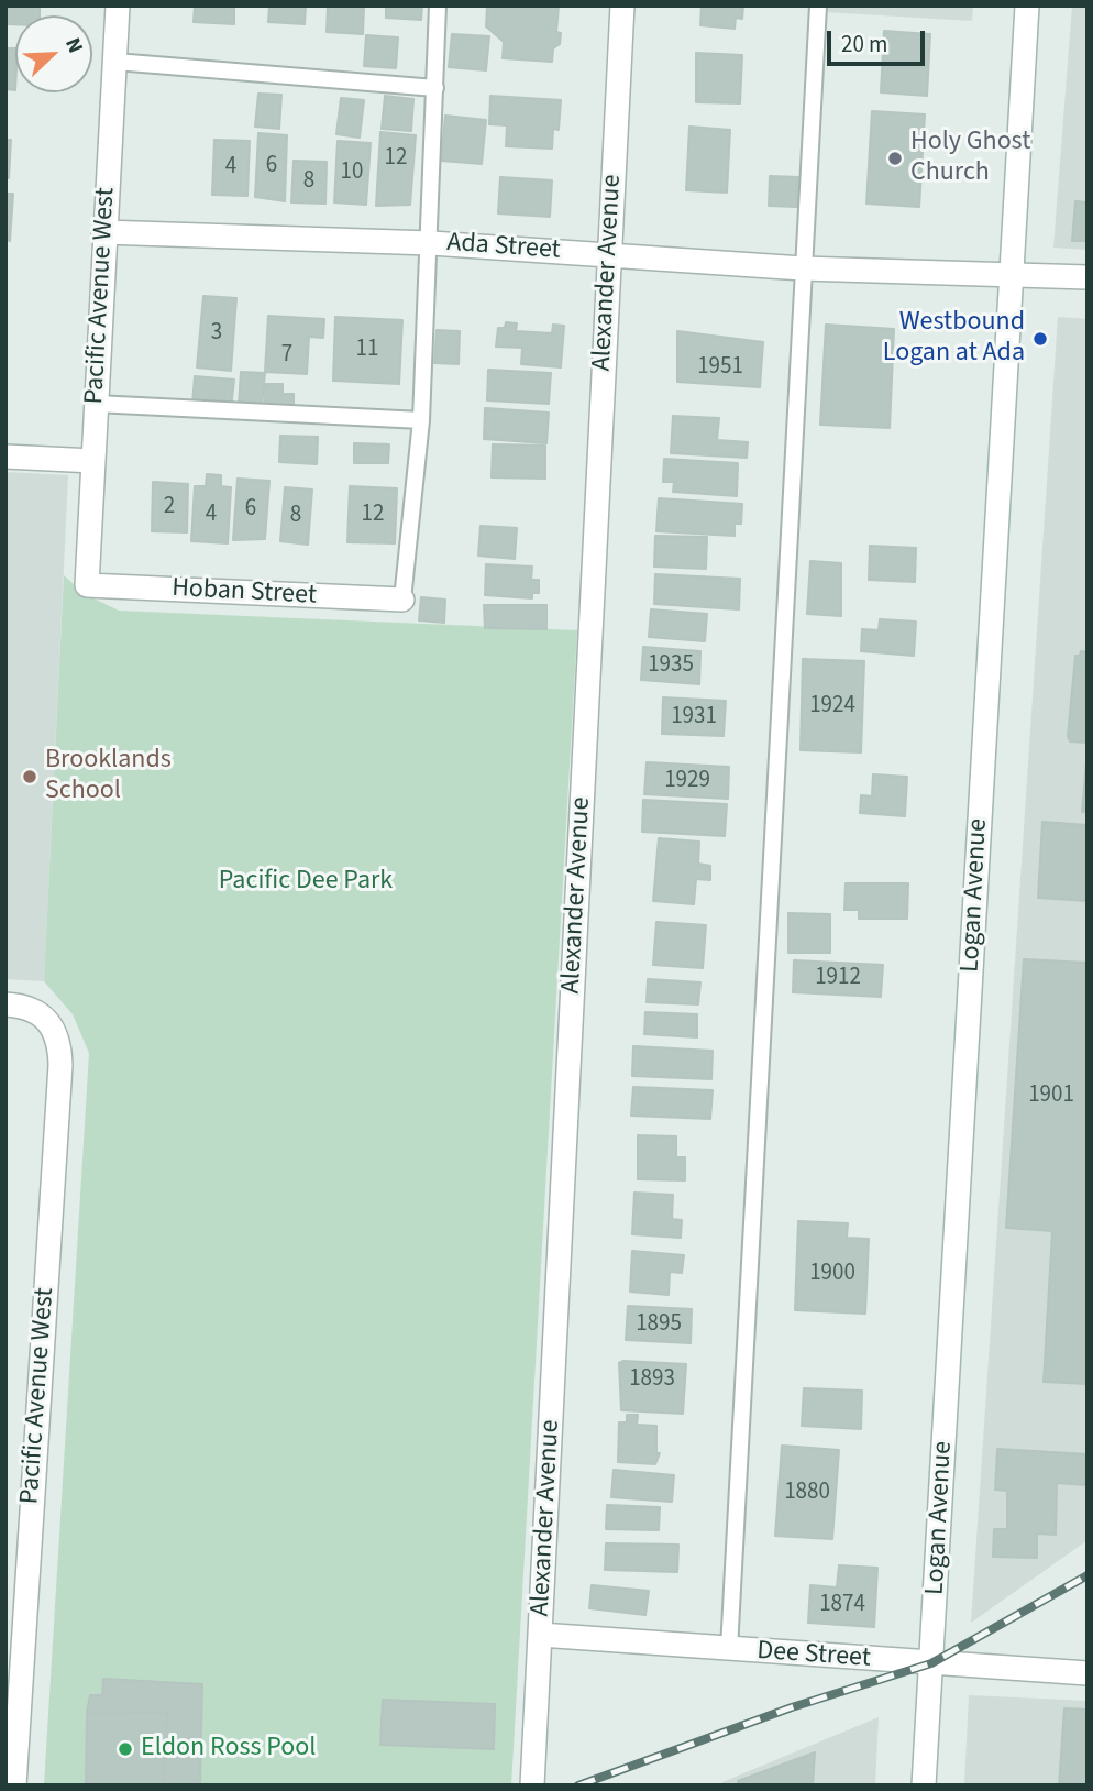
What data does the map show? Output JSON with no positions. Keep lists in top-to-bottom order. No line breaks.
{"streets":{"street":["Ada Street","Alexander Avenue","Pacific Avenue West","Hoban Street","Logan Avenue","Dee Street"]},"crossings":[["Ada Street","Alexander Avenue"],["Ada Street","Pacific Avenue West"],["Ada Street","Logan Avenue"],["Alexander Avenue","Dee Street"],["Pacific Avenue West","Hoban Street"],["Logan Avenue","Dee Street"]],"parks":["Pacific Dee Park"],"places":["Holy Ghost Church","Westbound Logan at Ada","Brooklands School","Eldon Ross Pool"],"house_numbers":["12","6","4","10","8","3","11","7","1951","2","6","4","12","8","1935","1924","1931","1929","1912","1901","1900","1895","1893","1880","1874"],"scale_bar":"20 m","north":"top right"}
